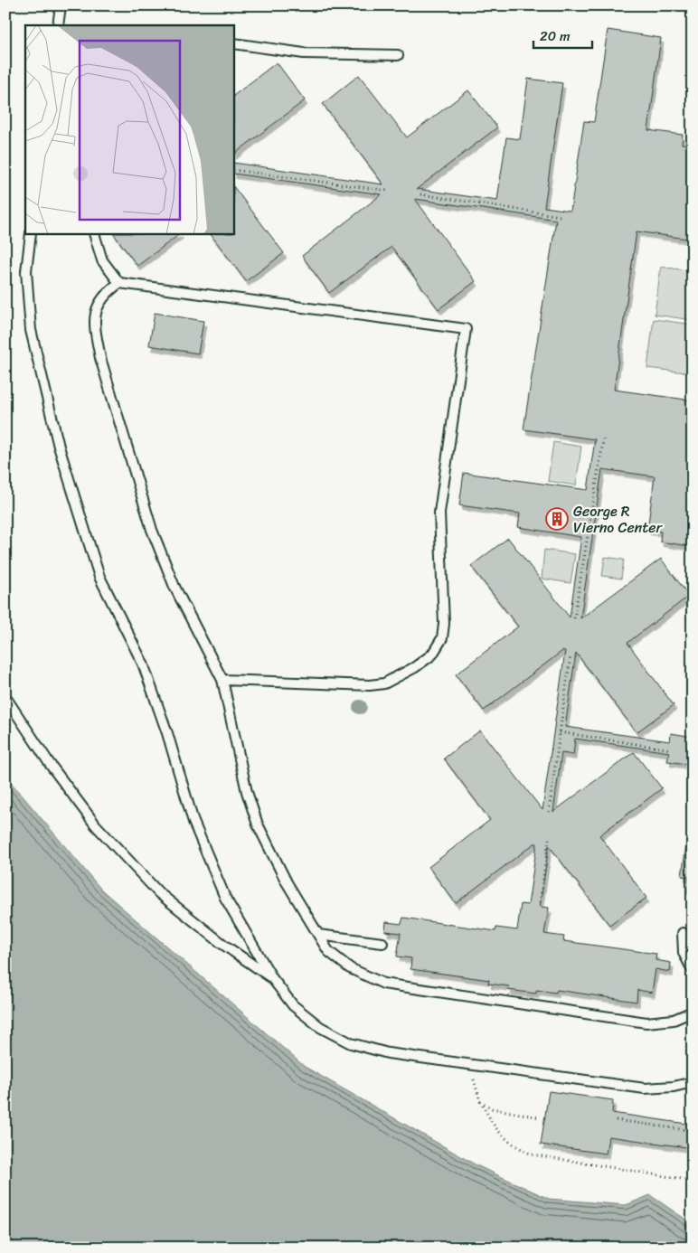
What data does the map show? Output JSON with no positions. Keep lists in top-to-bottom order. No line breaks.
{"places":{"building":["George R Vierno Center"]},"scale_bar":"20 m"}
